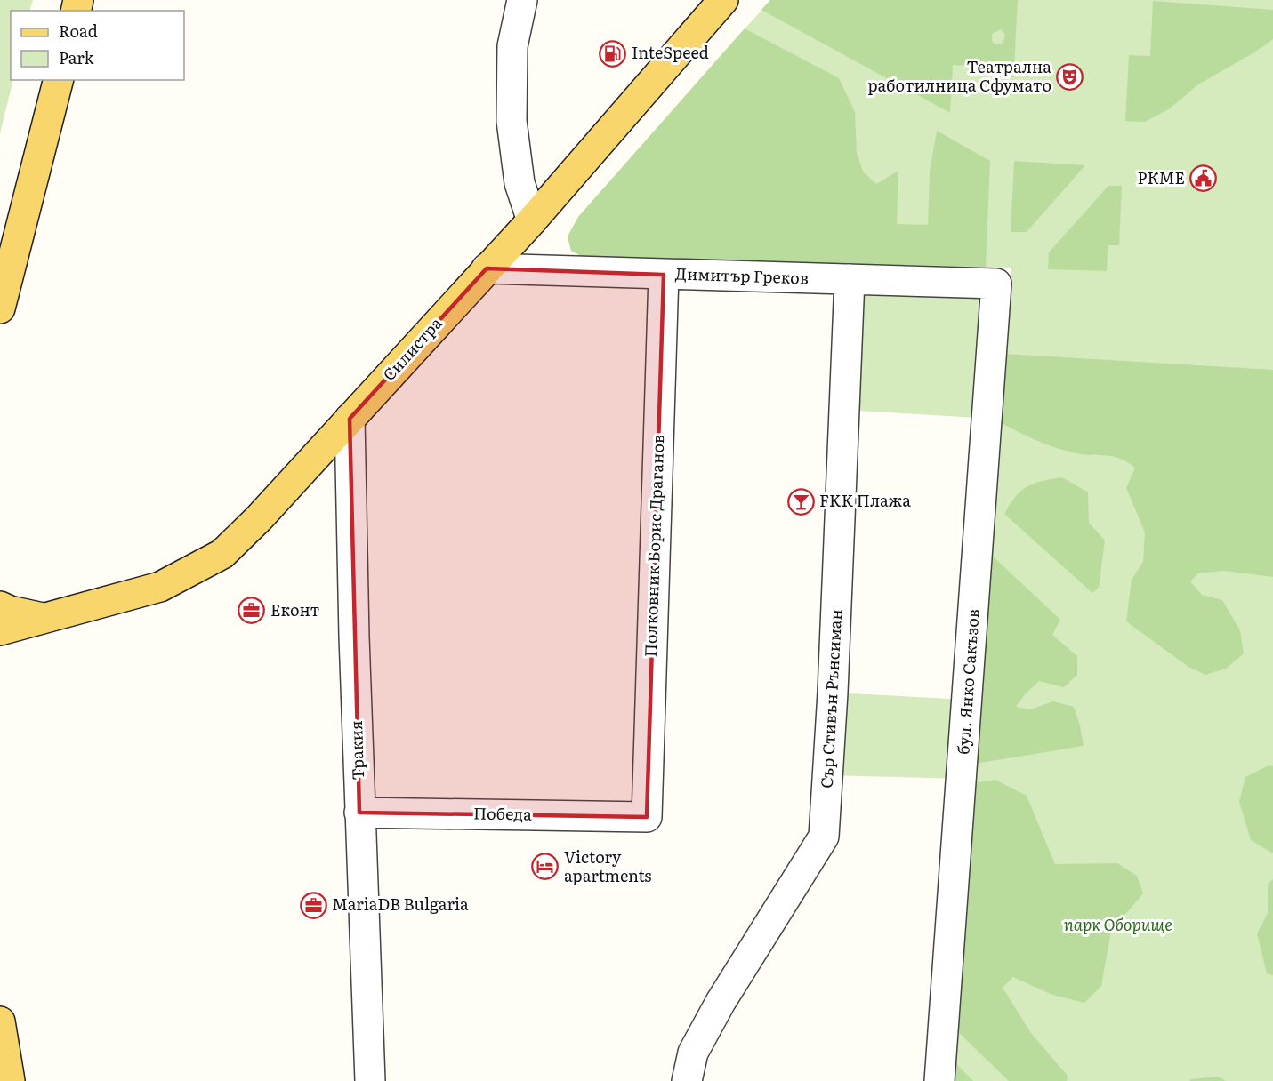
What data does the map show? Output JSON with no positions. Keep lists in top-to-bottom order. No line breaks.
{"streets":{"main road":["Силистра"],"street":["Димитър Греков","Полковник Борис Драганов","бул. Янко Сакъзов","Сър Стивън Рънсиман","Тракия","Победа"]},"crossings":[["Димитър Греков","Силистра"],["Димитър Греков","Полковник Борис Драганов"],["Димитър Греков","бул. Янко Сакъзов"],["Димитър Греков","Сър Стивън Рънсиман"],["Силистра","Тракия"],["Полковник Борис Драганов","Победа"],["Тракия","Победа"]],"parks":["парк Оборище"],"places":{"fuel station":["InteSpeed"],"theatre":["Театрална работилница Сфумато"],"public building":["РКМЕ"],"bar":["FKK Плажа"],"office":["Еконт","MariaDB Bulgaria"],"hotel":["Victory apartments"]},"legend":["Road","Park"]}
